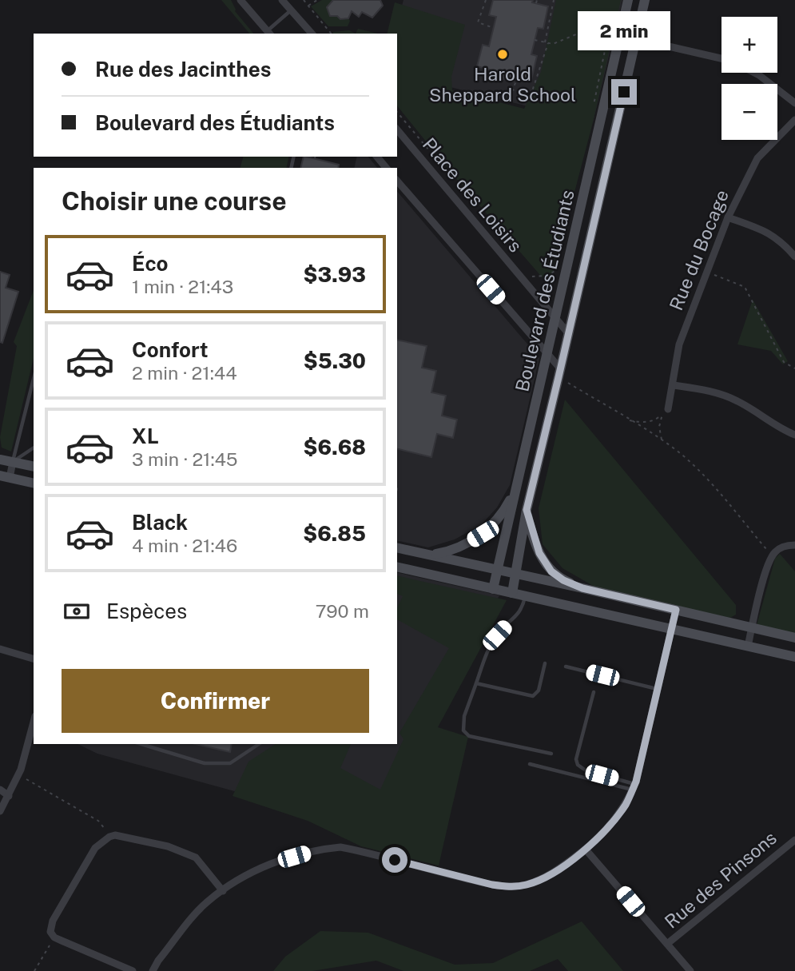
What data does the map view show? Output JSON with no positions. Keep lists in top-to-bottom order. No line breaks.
{"streets":{"street":["Place des Loisirs","Rue du Bocage","Boulevard des Étudiants","Rue des Pinsons"]},"crossings":[["Place des Loisirs","Boulevard des Étudiants"]],"places":["Harold Sheppard School"],"page":{"bubble":"2 min","map_buttons":["+","−"],"banner":["Rue des Jacinthes","Boulevard des Étudiants"],"heading":"Choisir une course","list":[{"name":"Éco","note":"1 min · 21:43","value":"$3.93"},{"name":"Confort","note":"2 min · 21:44","value":"$5.30"},{"name":"XL","note":"3 min · 21:45","value":"$6.68"},{"name":"Black","note":"4 min · 21:46","value":"$6.85"}],"pay":["Espèces","790 m"],"buttons":"Confirmer"}}
